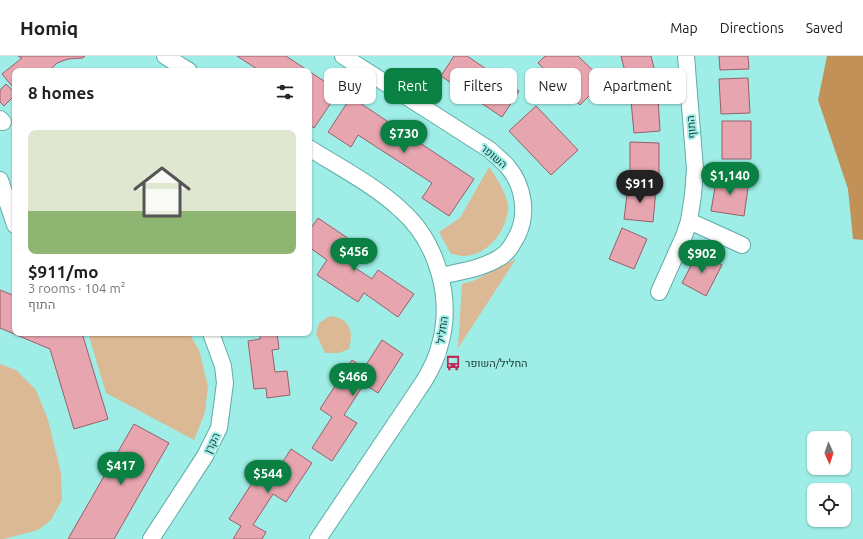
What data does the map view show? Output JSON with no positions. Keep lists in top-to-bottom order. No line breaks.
{"streets":{"street":["התוף","השופר","החליל","הקרן"]},"crossings":[["השופר","החליל"]],"places":{"bus stop":["החליל/השופר"]},"north":"bottom","page":{"header":"Homiq","nav":["Map","Directions","Saved"],"chip":["Buy","Rent","Filters","New","Apartment"],"heading":"8 homes","list":[{"name":"$911/mo","note":"3 rooms · 104 m² · התוף"}],"price":["$730","$1,140","$911","$456","$902","$466","$417","$544"]}}
